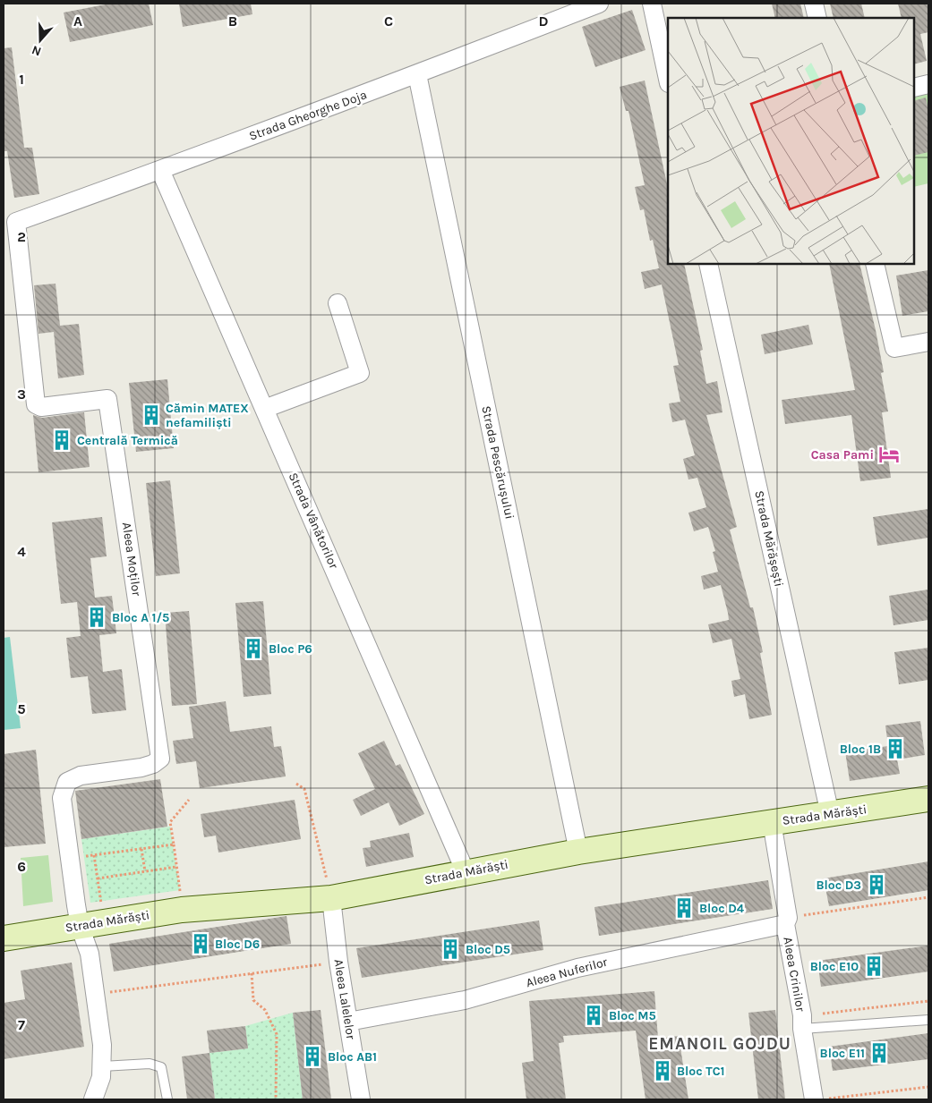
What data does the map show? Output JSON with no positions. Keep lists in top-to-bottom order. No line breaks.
{"streets":{"main road":["Strada Mărăști"],"street":["Strada Gheorghe Doja","Strada Pescărușului","Strada Vânătorilor","Strada Mărășești","Aleea Moților","Aleea Nuferilor","Aleea Crinilor","Aleea Lalelelor"]},"crossings":[["Strada Gheorghe Doja","Strada Pescărușului"],["Strada Gheorghe Doja","Strada Vânătorilor"],["Strada Gheorghe Doja","Aleea Moților"],["Strada Pescărușului","Strada Mărăști"],["Strada Vânătorilor","Strada Mărăști"],["Strada Mărășești","Strada Mărăști"],["Aleea Moților","Strada Mărăști"],["Strada Mărăști","Aleea Crinilor"],["Strada Mărăști","Aleea Lalelelor"],["Aleea Nuferilor","Aleea Crinilor"],["Aleea Nuferilor","Aleea Lalelelor"]],"districts":["EMANOIL GOJDU"],"places":{"building":["Cămin MATEX nefamiliști","Centrală Termică","Bloc A 1/5","Bloc P6","Bloc 1B","Bloc D3","Bloc D4","Bloc D6","Bloc D5","Bloc E10","Bloc M5","Bloc E11","Bloc AB1","Bloc TC1"],"hotel":["Casa Pami"]},"north":"bottom","grid":{"columns":["A","B","C","D"],"rows":["1","2","3","4","5","6","7"]}}
